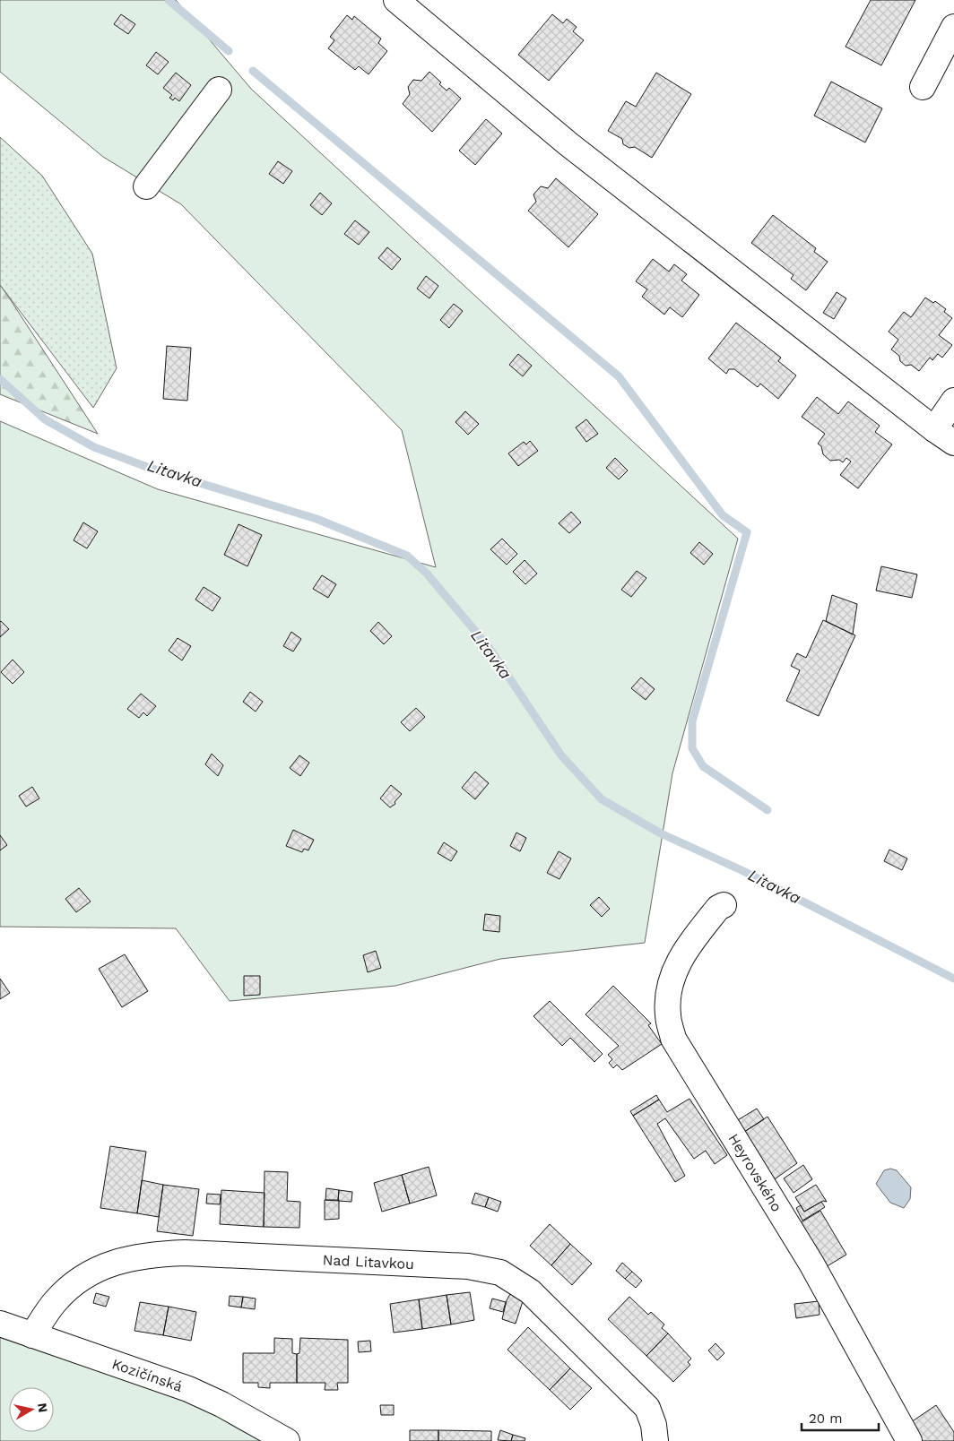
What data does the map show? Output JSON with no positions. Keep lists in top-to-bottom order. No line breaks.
{"streets":{"street":["Heyrovského","Nad Litavkou","Kozičínská"]},"crossings":[["Nad Litavkou","Kozičínská"]],"water":["Litavka"],"scale_bar":"20 m","north":"right"}
